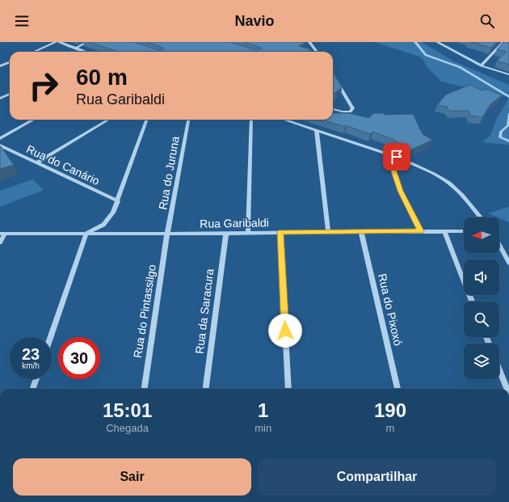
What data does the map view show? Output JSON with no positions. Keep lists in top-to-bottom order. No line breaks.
{"streets":{"street":["Rua do Canário","Rua do Juruna","Rua Garibaldi","Rua do Pixoxó","Rua do Pintassilgo","Rua da Saracura"]},"crossings":[["Rua do Juruna","Rua Garibaldi"],["Rua do Juruna","Rua do Pintassilgo"],["Rua Garibaldi","Rua do Pixoxó"],["Rua Garibaldi","Rua do Pintassilgo"],["Rua Garibaldi","Rua da Saracura"]],"north":"left","page":{"header":"Navio","turn":["60 m","Rua Garibaldi"],"speed":"23 km/h","limit":"30","eta":["15:01","Chegada","1","min","190","m"],"buttons":["Sair","Compartilhar"]}}
